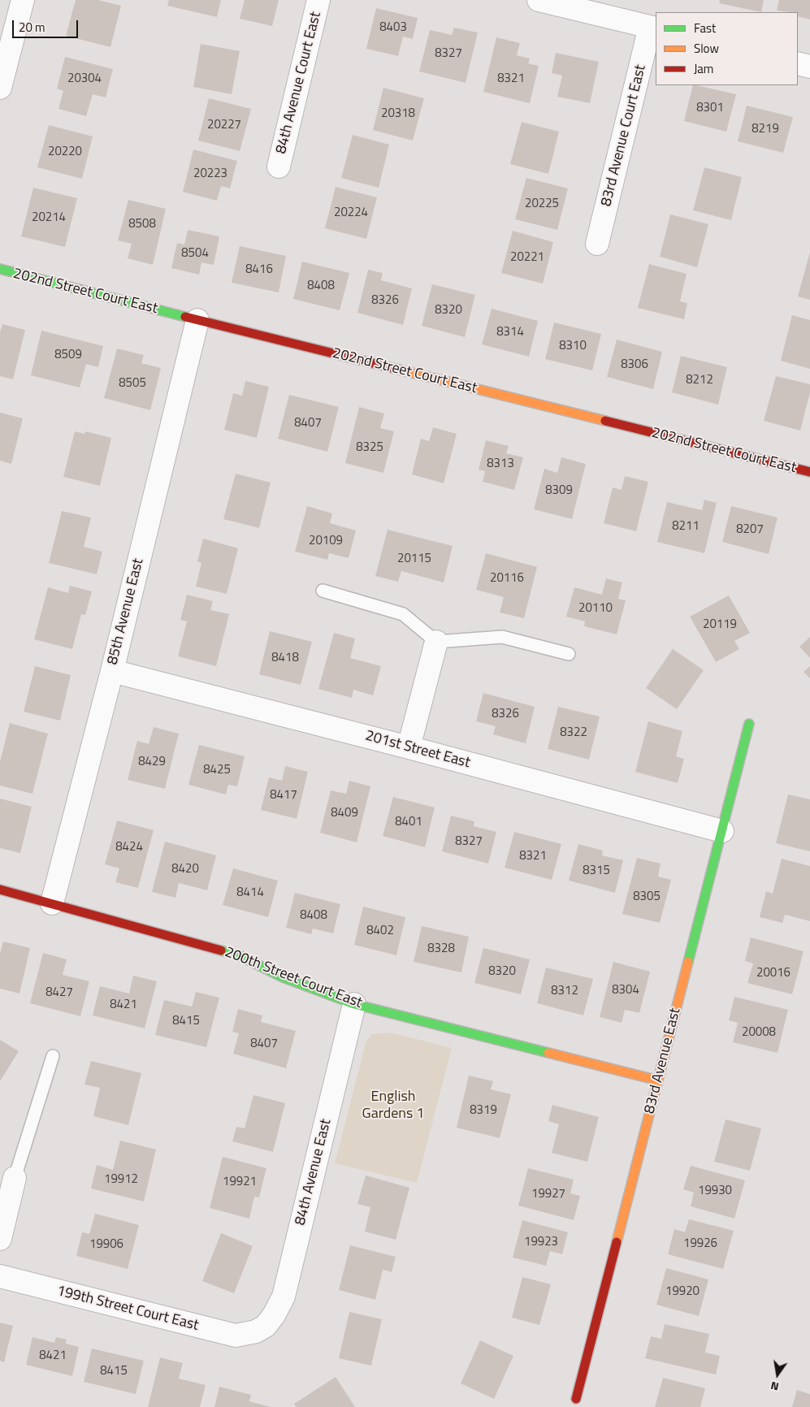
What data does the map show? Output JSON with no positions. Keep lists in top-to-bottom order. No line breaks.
{"streets":{"street":["84th Avenue Court East","83rd Avenue Court East","202nd Street Court East","85th Avenue East","201st Street East","200th Street Court East","83rd Avenue East","84th Avenue East","199th Street Court East"]},"crossings":[["202nd Street Court East","85th Avenue East"],["85th Avenue East","201st Street East"],["85th Avenue East","200th Street Court East"],["201st Street East","83rd Avenue East"],["200th Street Court East","83rd Avenue East"],["200th Street Court East","84th Avenue East"],["84th Avenue East","199th Street Court East"]],"parks":["English Gardens 1"],"house_numbers":["8403","8327","20304","8321","8301","20318","20227","8219","20220","20223","20225","20224","20214","8508","8504","20221","8416","8408","8326","8320","8314","8310","8509","8306","8212","8505","8407","8325","8313","8309","8211","8207","20109","20115","20116","20110","20119","8418","8326","8322","8429","8425","8417","8409","8401","8327","8424","8321","8420","8315","8414","8305","8408","8402","8328","8320","20016","8304","8312","8427","8421","8415","20008","8407","8319","19912","19921","19930","19927","19923","19926","19906","19920","8421","8415"],"legend":["Fast","Slow","Jam"],"scale_bar":"20 m","north":"bottom"}
